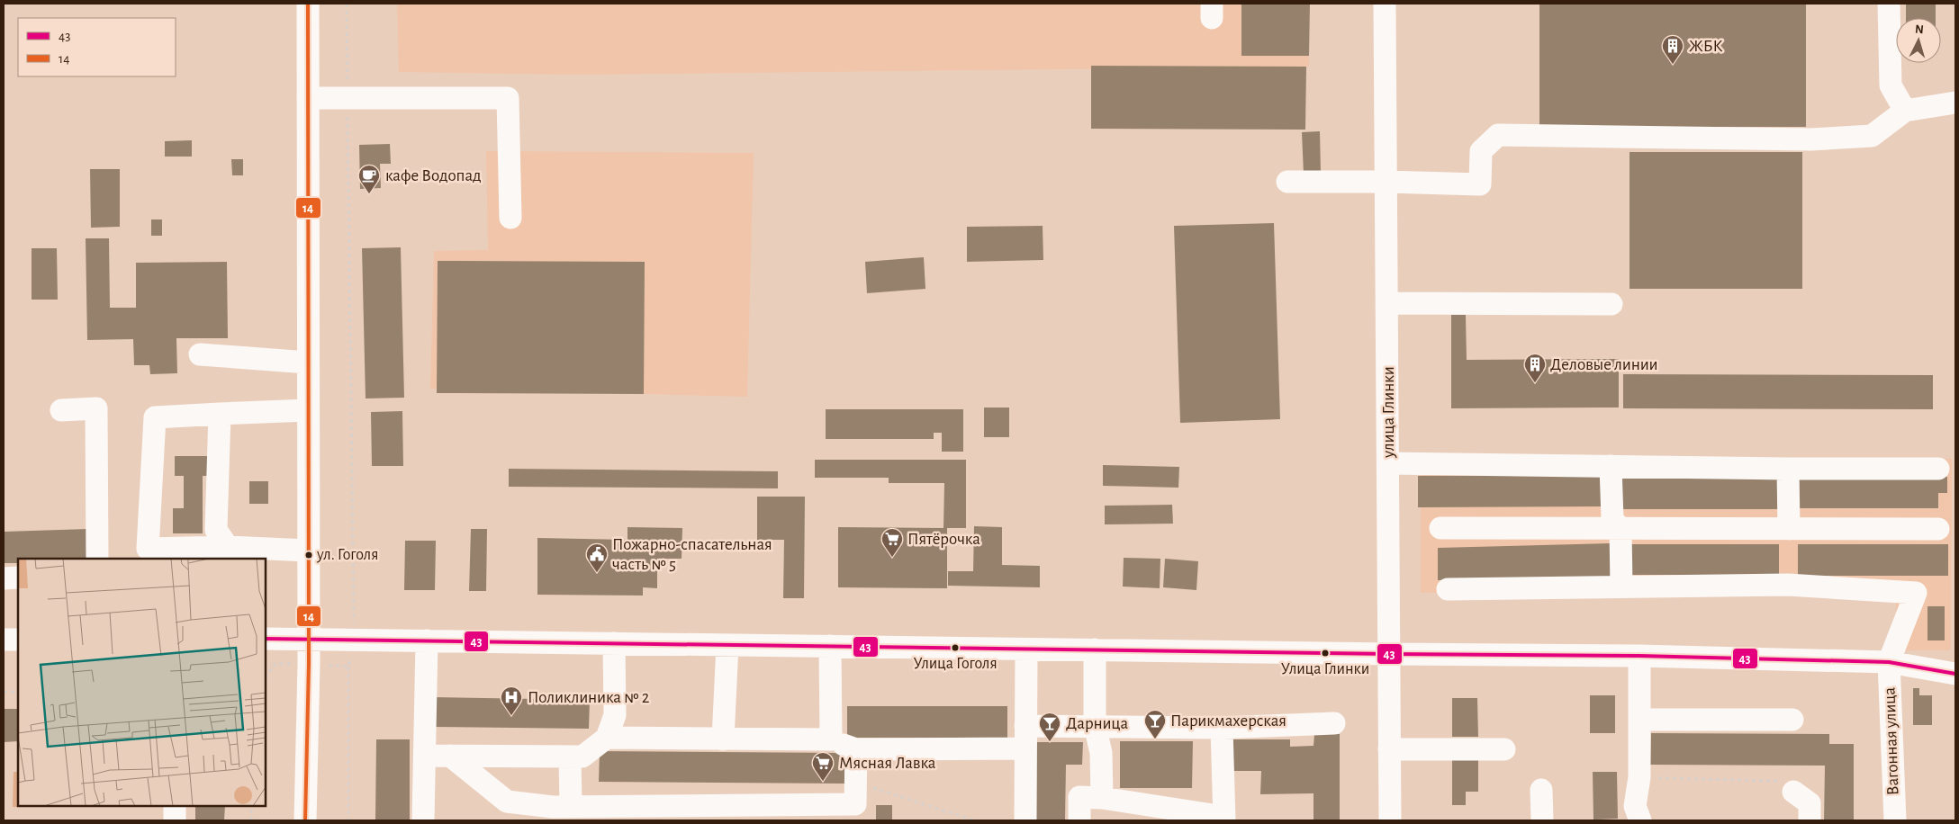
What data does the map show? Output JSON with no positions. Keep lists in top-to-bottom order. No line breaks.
{"streets":{"street":["улица Глинки","Вагонная улица"]},"places":{"building":["ЖБК","Деловые линии"],"cafe":["кафе Водопад"],"other":["ул. Гоголя","Улица Гоголя","Улица Глинки"],"supermarket":["Пятёрочка","Мясная Лавка"],"public building":["Пожарно-спасательная часть № 5"],"hospital":["Поликлиника № 2"],"bar":["Парикмахерская","Дарница"]},"lines":["transit line 14","transit line 43"],"legend":["43","14"],"north":"top"}
